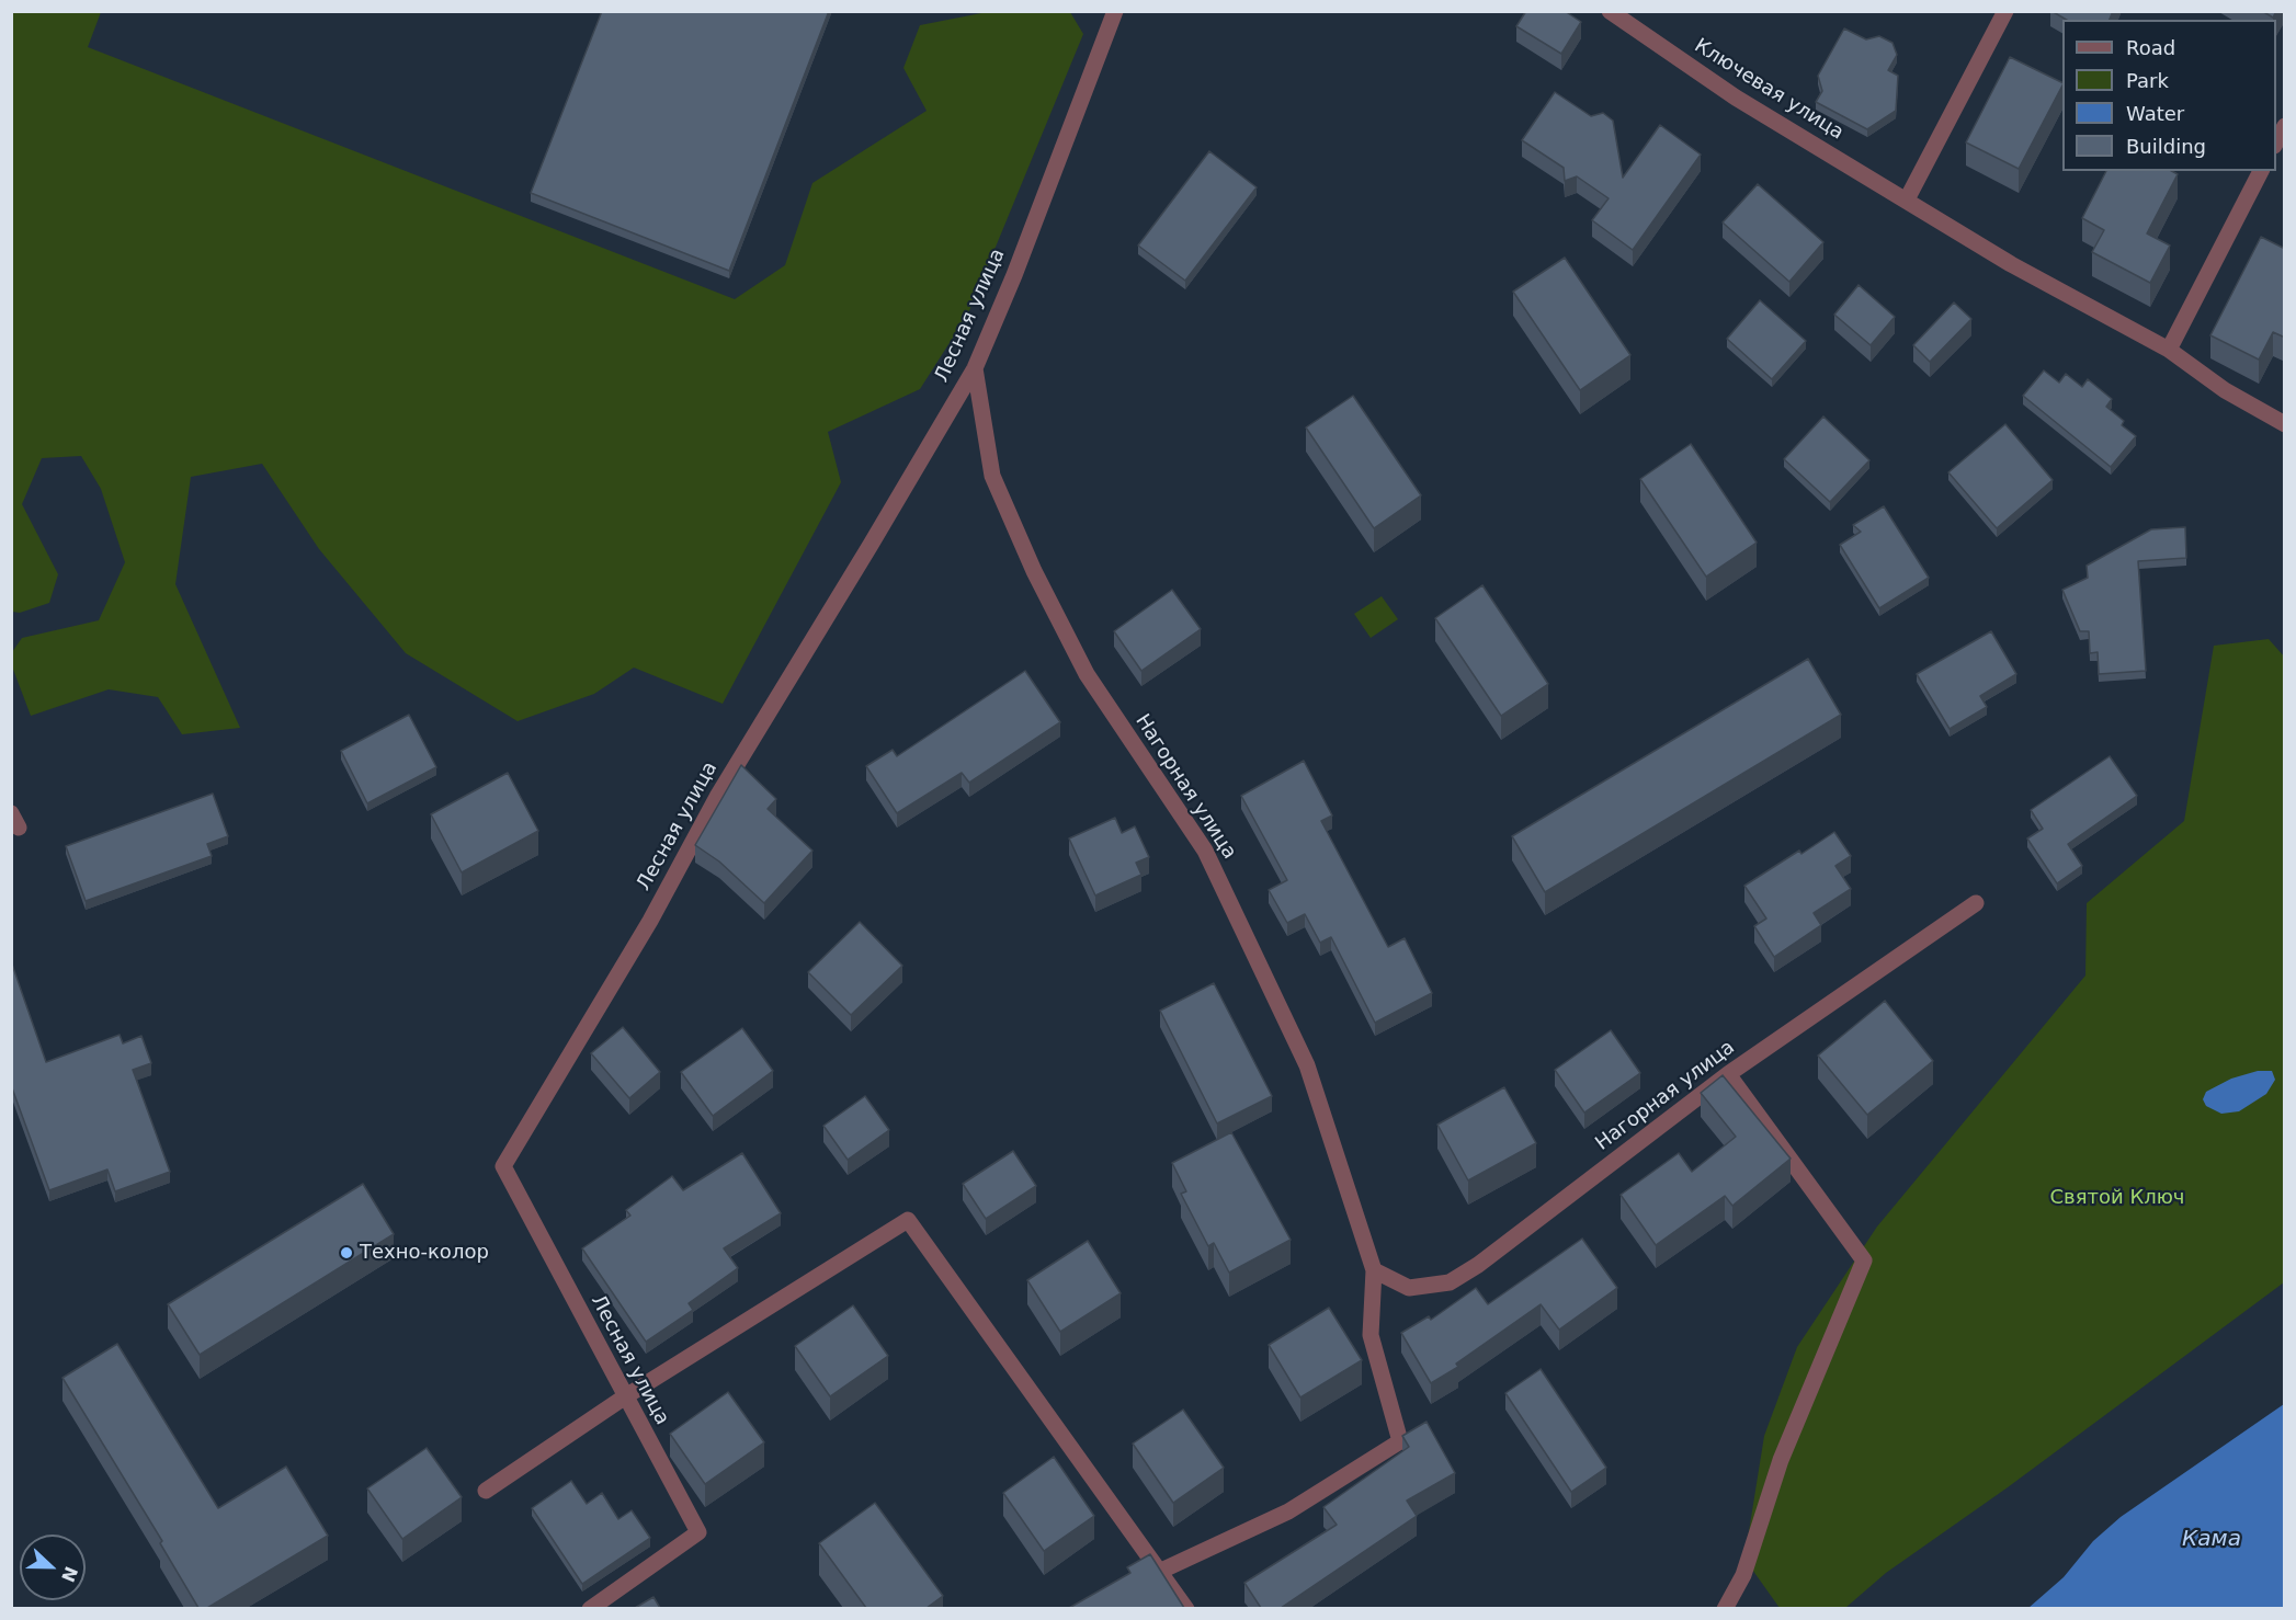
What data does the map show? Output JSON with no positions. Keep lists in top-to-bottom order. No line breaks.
{"streets":{"street":["Ключевая улица","Лесная улица","Нагорная улица"]},"crossings":[["Лесная улица","Нагорная улица"]],"water":["Кама"],"parks":["Святой Ключ"],"places":["Техно-колор"],"legend":["Road","Park","Water","Building"],"north":"right"}
